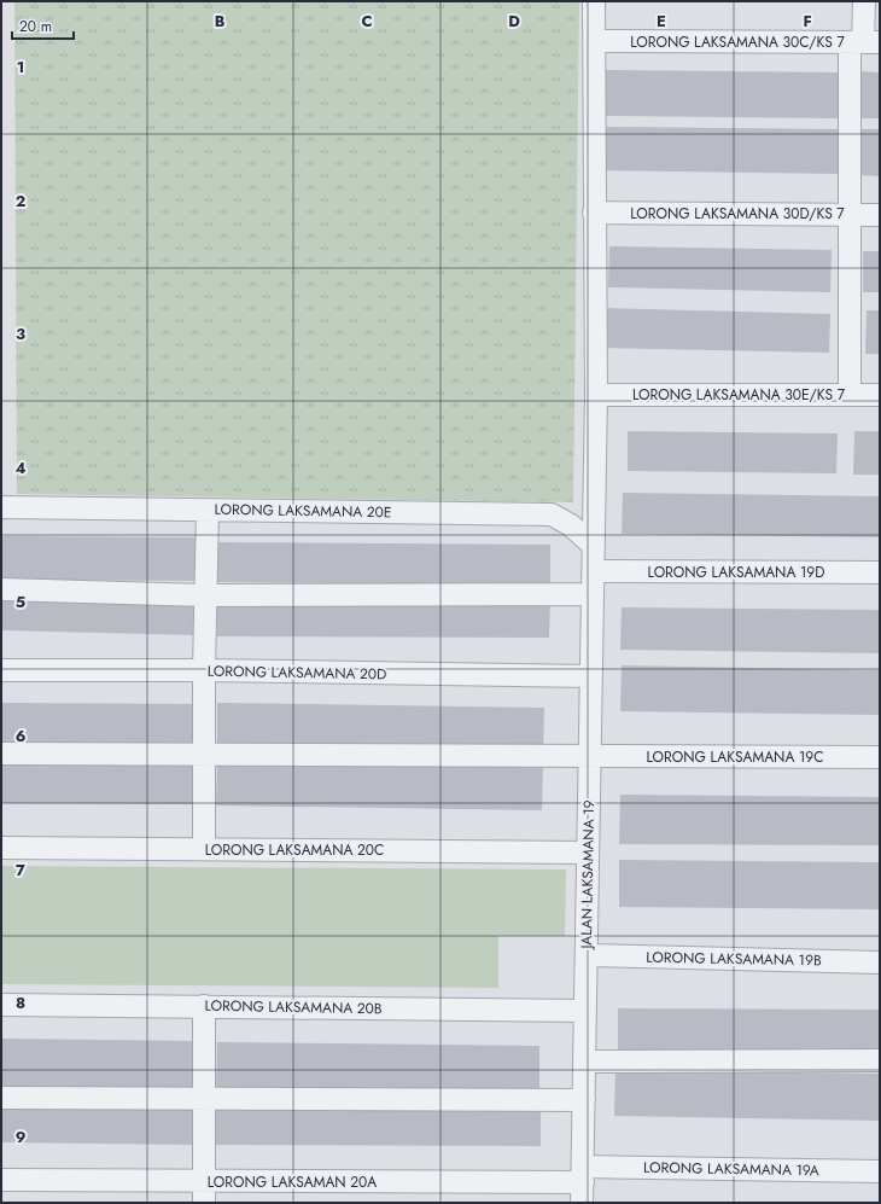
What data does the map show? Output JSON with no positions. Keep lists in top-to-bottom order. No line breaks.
{"streets":{"street":["LORONG LAKSAMANA 30C/KS 7","LORONG LAKSAMANA 30D/KS 7","LORONG LAKSAMANA 30E/KS 7","LORONG LAKSAMANA 20E","LORONG LAKSAMANA 19D","LORONG LAKSAMANA 20D","LORONG LAKSAMANA 19C","LORONG LAKSAMANA 20C","JALAN LAKSAMANA 19","LORONG LAKSAMANA 19B","LORONG LAKSAMANA 20B","LORONG LAKSAMANA 19A","LORONG LAKSAMAN 20A"]},"crossings":[["LORONG LAKSAMANA 30C/KS 7","JALAN LAKSAMANA 19"],["LORONG LAKSAMANA 30D/KS 7","JALAN LAKSAMANA 19"],["LORONG LAKSAMANA 30E/KS 7","JALAN LAKSAMANA 19"],["LORONG LAKSAMANA 20E","JALAN LAKSAMANA 19"],["LORONG LAKSAMANA 19D","JALAN LAKSAMANA 19"],["LORONG LAKSAMANA 20D","JALAN LAKSAMANA 19"],["LORONG LAKSAMANA 19C","JALAN LAKSAMANA 19"],["LORONG LAKSAMANA 20C","JALAN LAKSAMANA 19"],["JALAN LAKSAMANA 19","LORONG LAKSAMANA 19B"],["JALAN LAKSAMANA 19","LORONG LAKSAMANA 20B"],["JALAN LAKSAMANA 19","LORONG LAKSAMANA 19A"],["JALAN LAKSAMANA 19","LORONG LAKSAMAN 20A"],["LORONG LAKSAMANA 19A","LORONG LAKSAMAN 20A"]],"scale_bar":"20 m","grid":{"columns":["B","C","D","E","F"],"rows":["1","2","3","4","5","6","7","8","9"]}}
